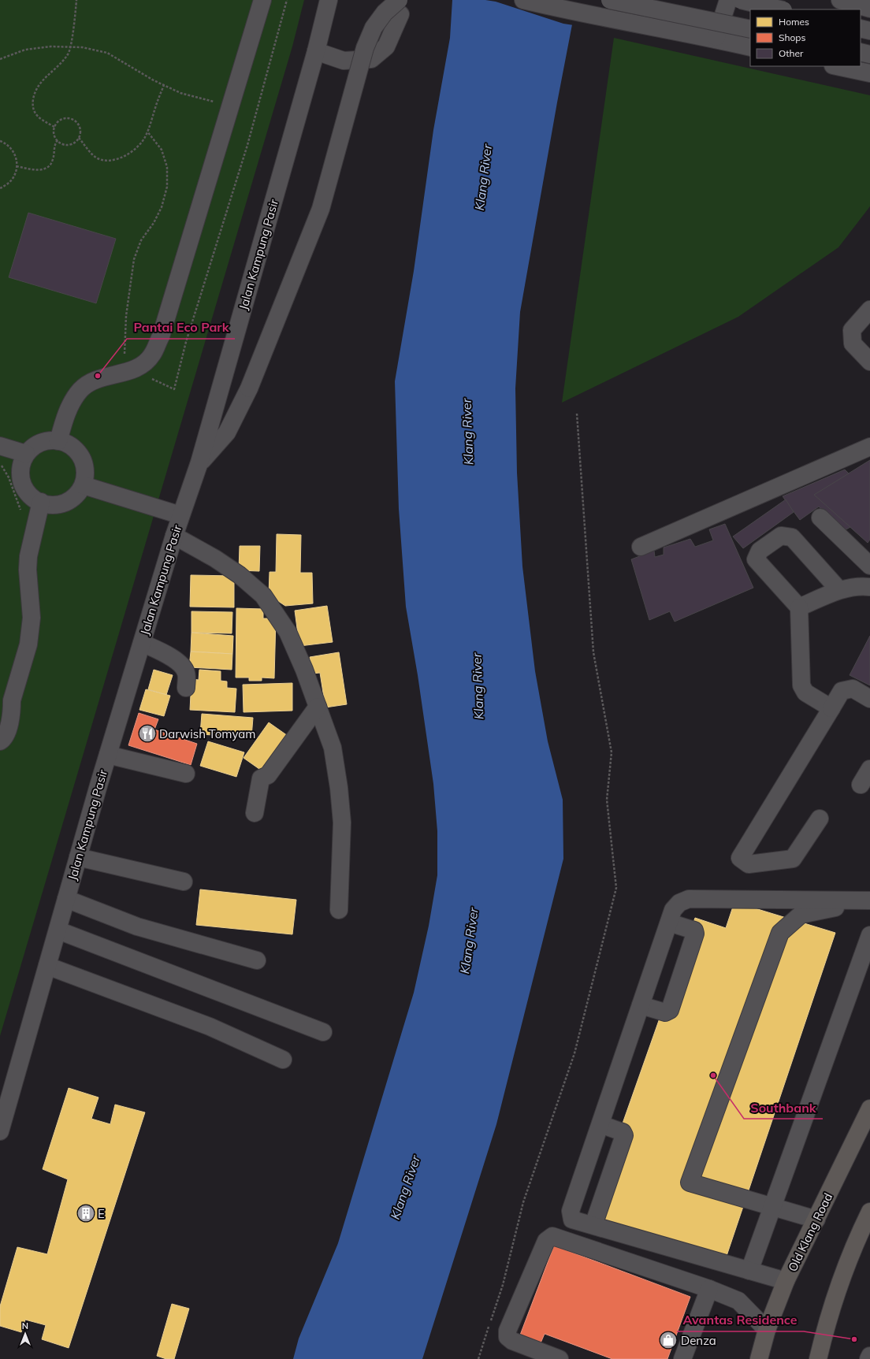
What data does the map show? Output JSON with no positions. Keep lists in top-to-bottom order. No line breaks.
{"streets":{"main road":["Old Klang Road"],"street":["Jalan Kampung Pasir"]},"water":["Klang River"],"places":{"other":["Pantai Eco Park","Southbank","Avantas Residence"],"restaurant":["Darwish Tomyam"],"building":["E"],"shop":["Denza"]},"legend":["Homes","Shops","Other"],"north":"top"}
